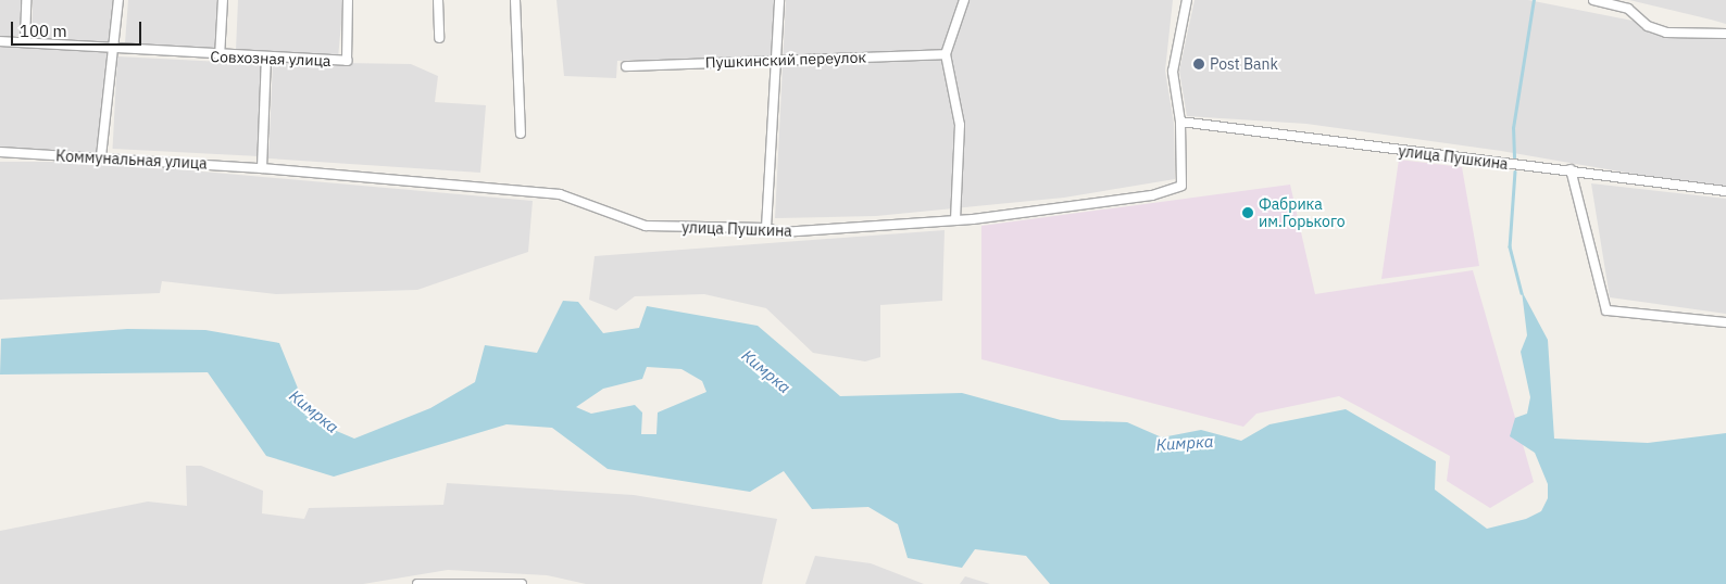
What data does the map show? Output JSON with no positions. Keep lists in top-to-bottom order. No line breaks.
{"streets":{"street":["Совхозная улица","Пушкинский переулок","улица Пушкина","Коммунальная улица"]},"crossings":[["улица Пушкина","Коммунальная улица"]],"water":["Кимрка"],"places":["Post Bank","Фабрика им.Горького"],"scale_bar":"100 m"}
